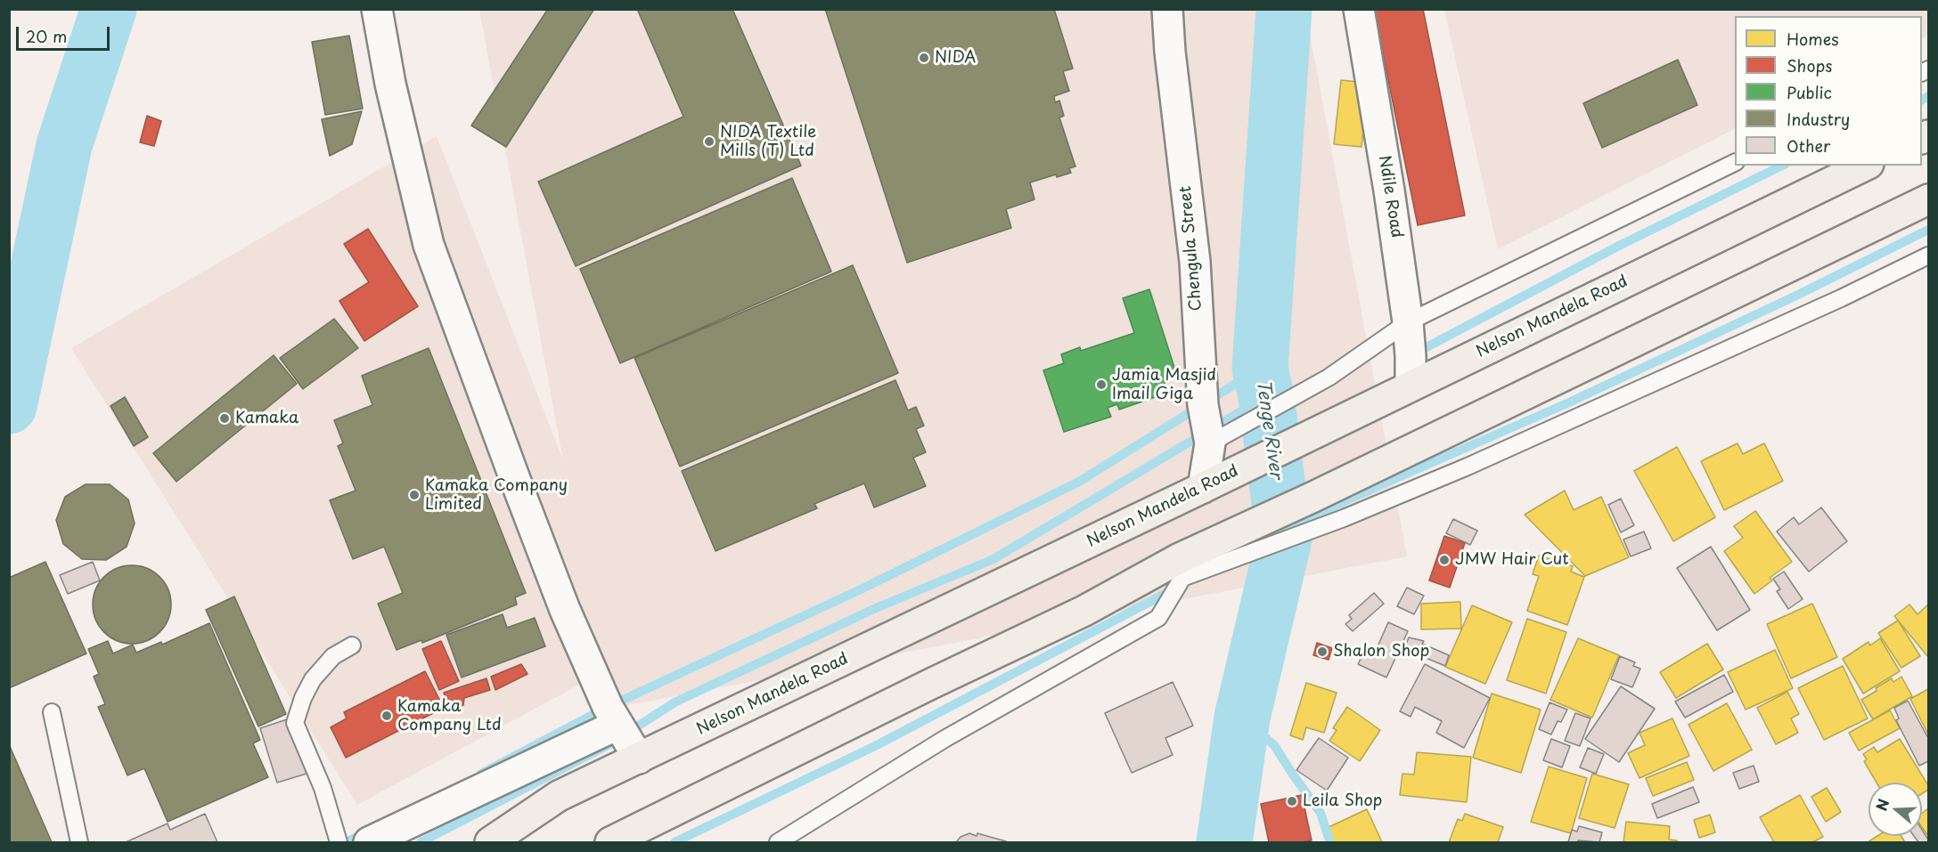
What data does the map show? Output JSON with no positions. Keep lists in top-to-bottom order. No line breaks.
{"streets":{"main road":["Nelson Mandela Road"],"street":["Ndile Road","Chengula Street"]},"crossings":[["Ndile Road","Nelson Mandela Road"],["Chengula Street","Nelson Mandela Road"]],"water":["Tenge River"],"places":["NIDA","NIDA Textile Mills (T) Ltd","Jamia Masjid Imail Giga","Kamaka","Kamaka Company Limited","JMW Hair Cut","Shalon Shop","Kamaka Company Ltd","Leila Shop"],"legend":["Homes","Shops","Public","Industry","Other"],"scale_bar":"20 m","north":"left"}
